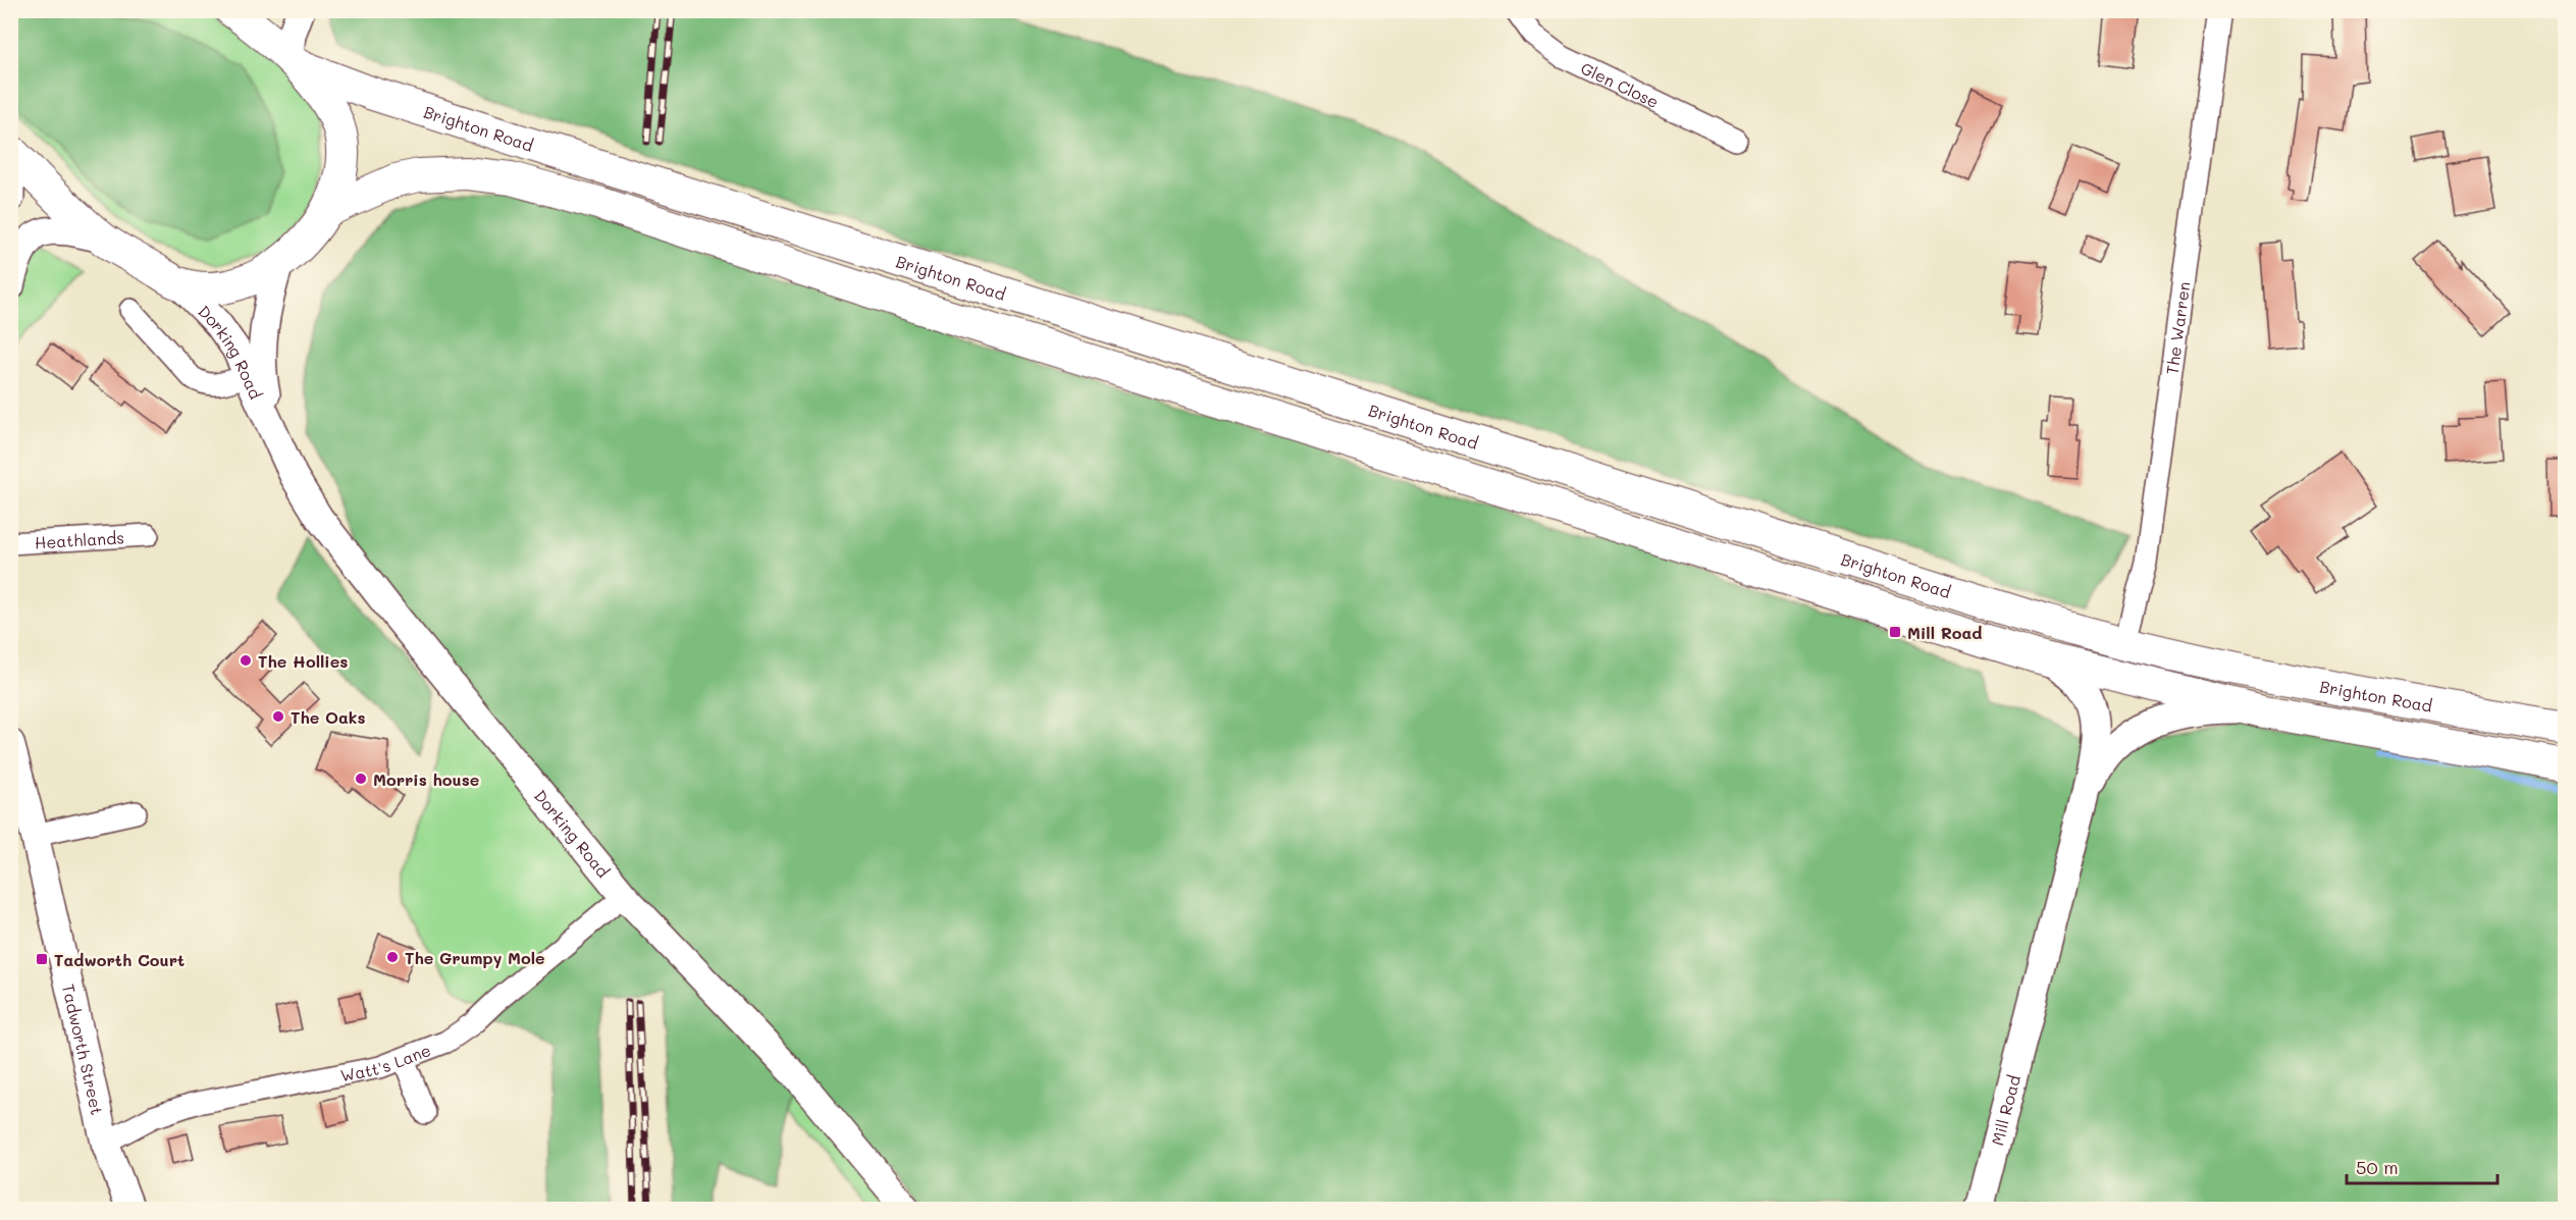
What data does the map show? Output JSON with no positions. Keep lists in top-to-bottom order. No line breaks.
{"streets":{"highway":["Brighton Road"],"main road":["Dorking Road","Tadworth Street","Mill Road"],"street":["Glen Close","The Warren","Heathlands","Watt's Lane"]},"crossings":[["Brighton Road","The Warren"],["Dorking Road","Watt's Lane"],["Tadworth Street","Watt's Lane"]],"places":{"transit":["Mill Road","Tadworth Court"],"other":["The Hollies","The Oaks","Morris house","The Grumpy Mole"]},"scale_bar":"50 m"}
